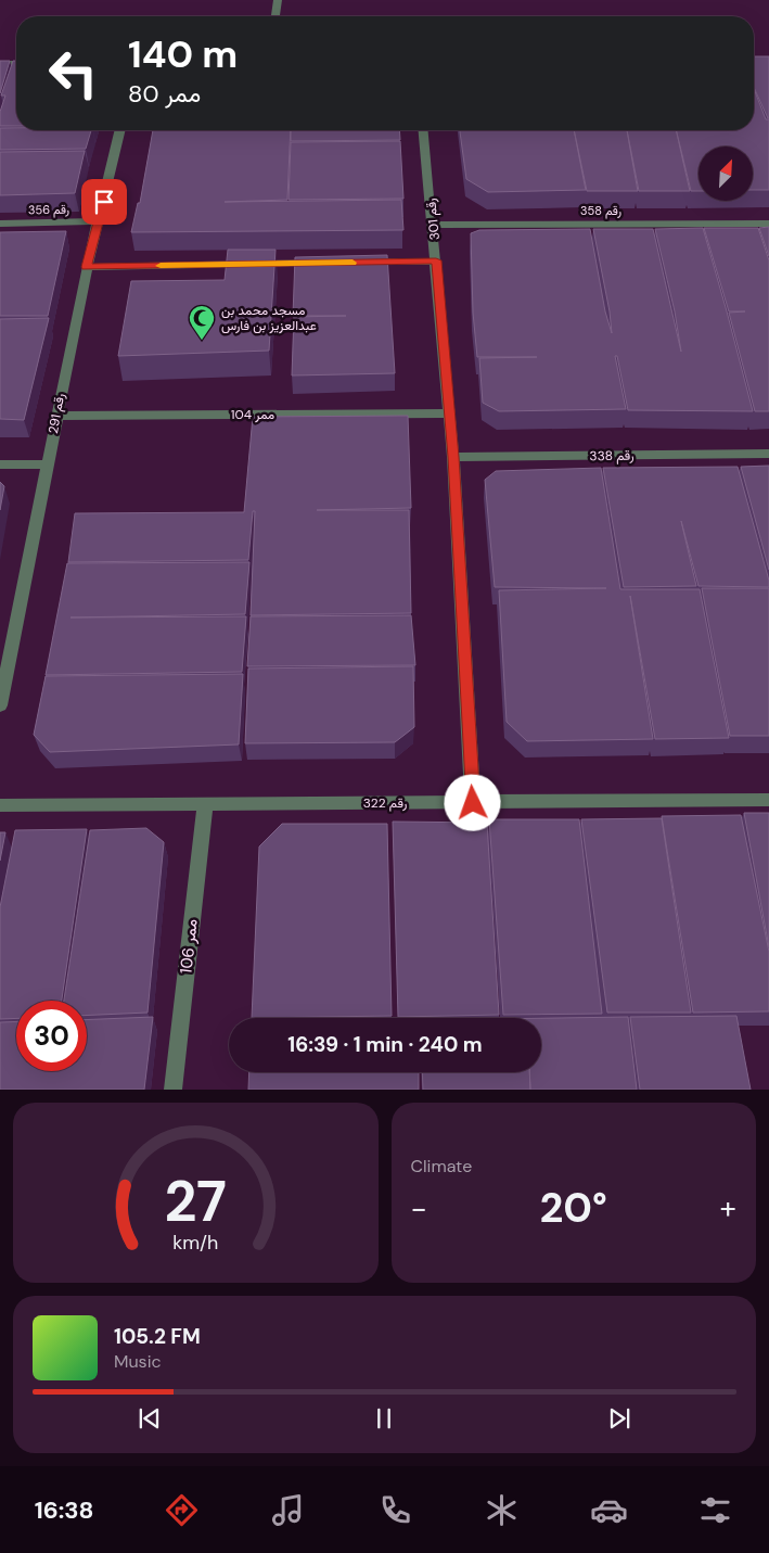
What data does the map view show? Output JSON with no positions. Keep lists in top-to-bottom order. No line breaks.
{"streets":{"street":["رقم 356","رقم 358","رقم 301","رقم 291","ممر 104","رقم 338","رقم 322","ممر 106"]},"crossings":[["رقم 356","رقم 291"],["رقم 358","رقم 301"],["رقم 301","ممر 104"],["رقم 301","رقم 338"],["رقم 301","رقم 322"],["رقم 291","ممر 104"],["رقم 322","ممر 106"]],"places":{"mosque":["مسجد محمد بن عبدالعزيز بن فارس"]},"north":"top right","page":{"turn":["140 m","ممر 80"],"limit":"30","trip":"16:39 · 1 min · 240 m","tile":"Climate","heat":["−","20°","+"],"song":["105.2 FM","Music"],"tabs":"16:38","gauge":["27","km/h"]}}
